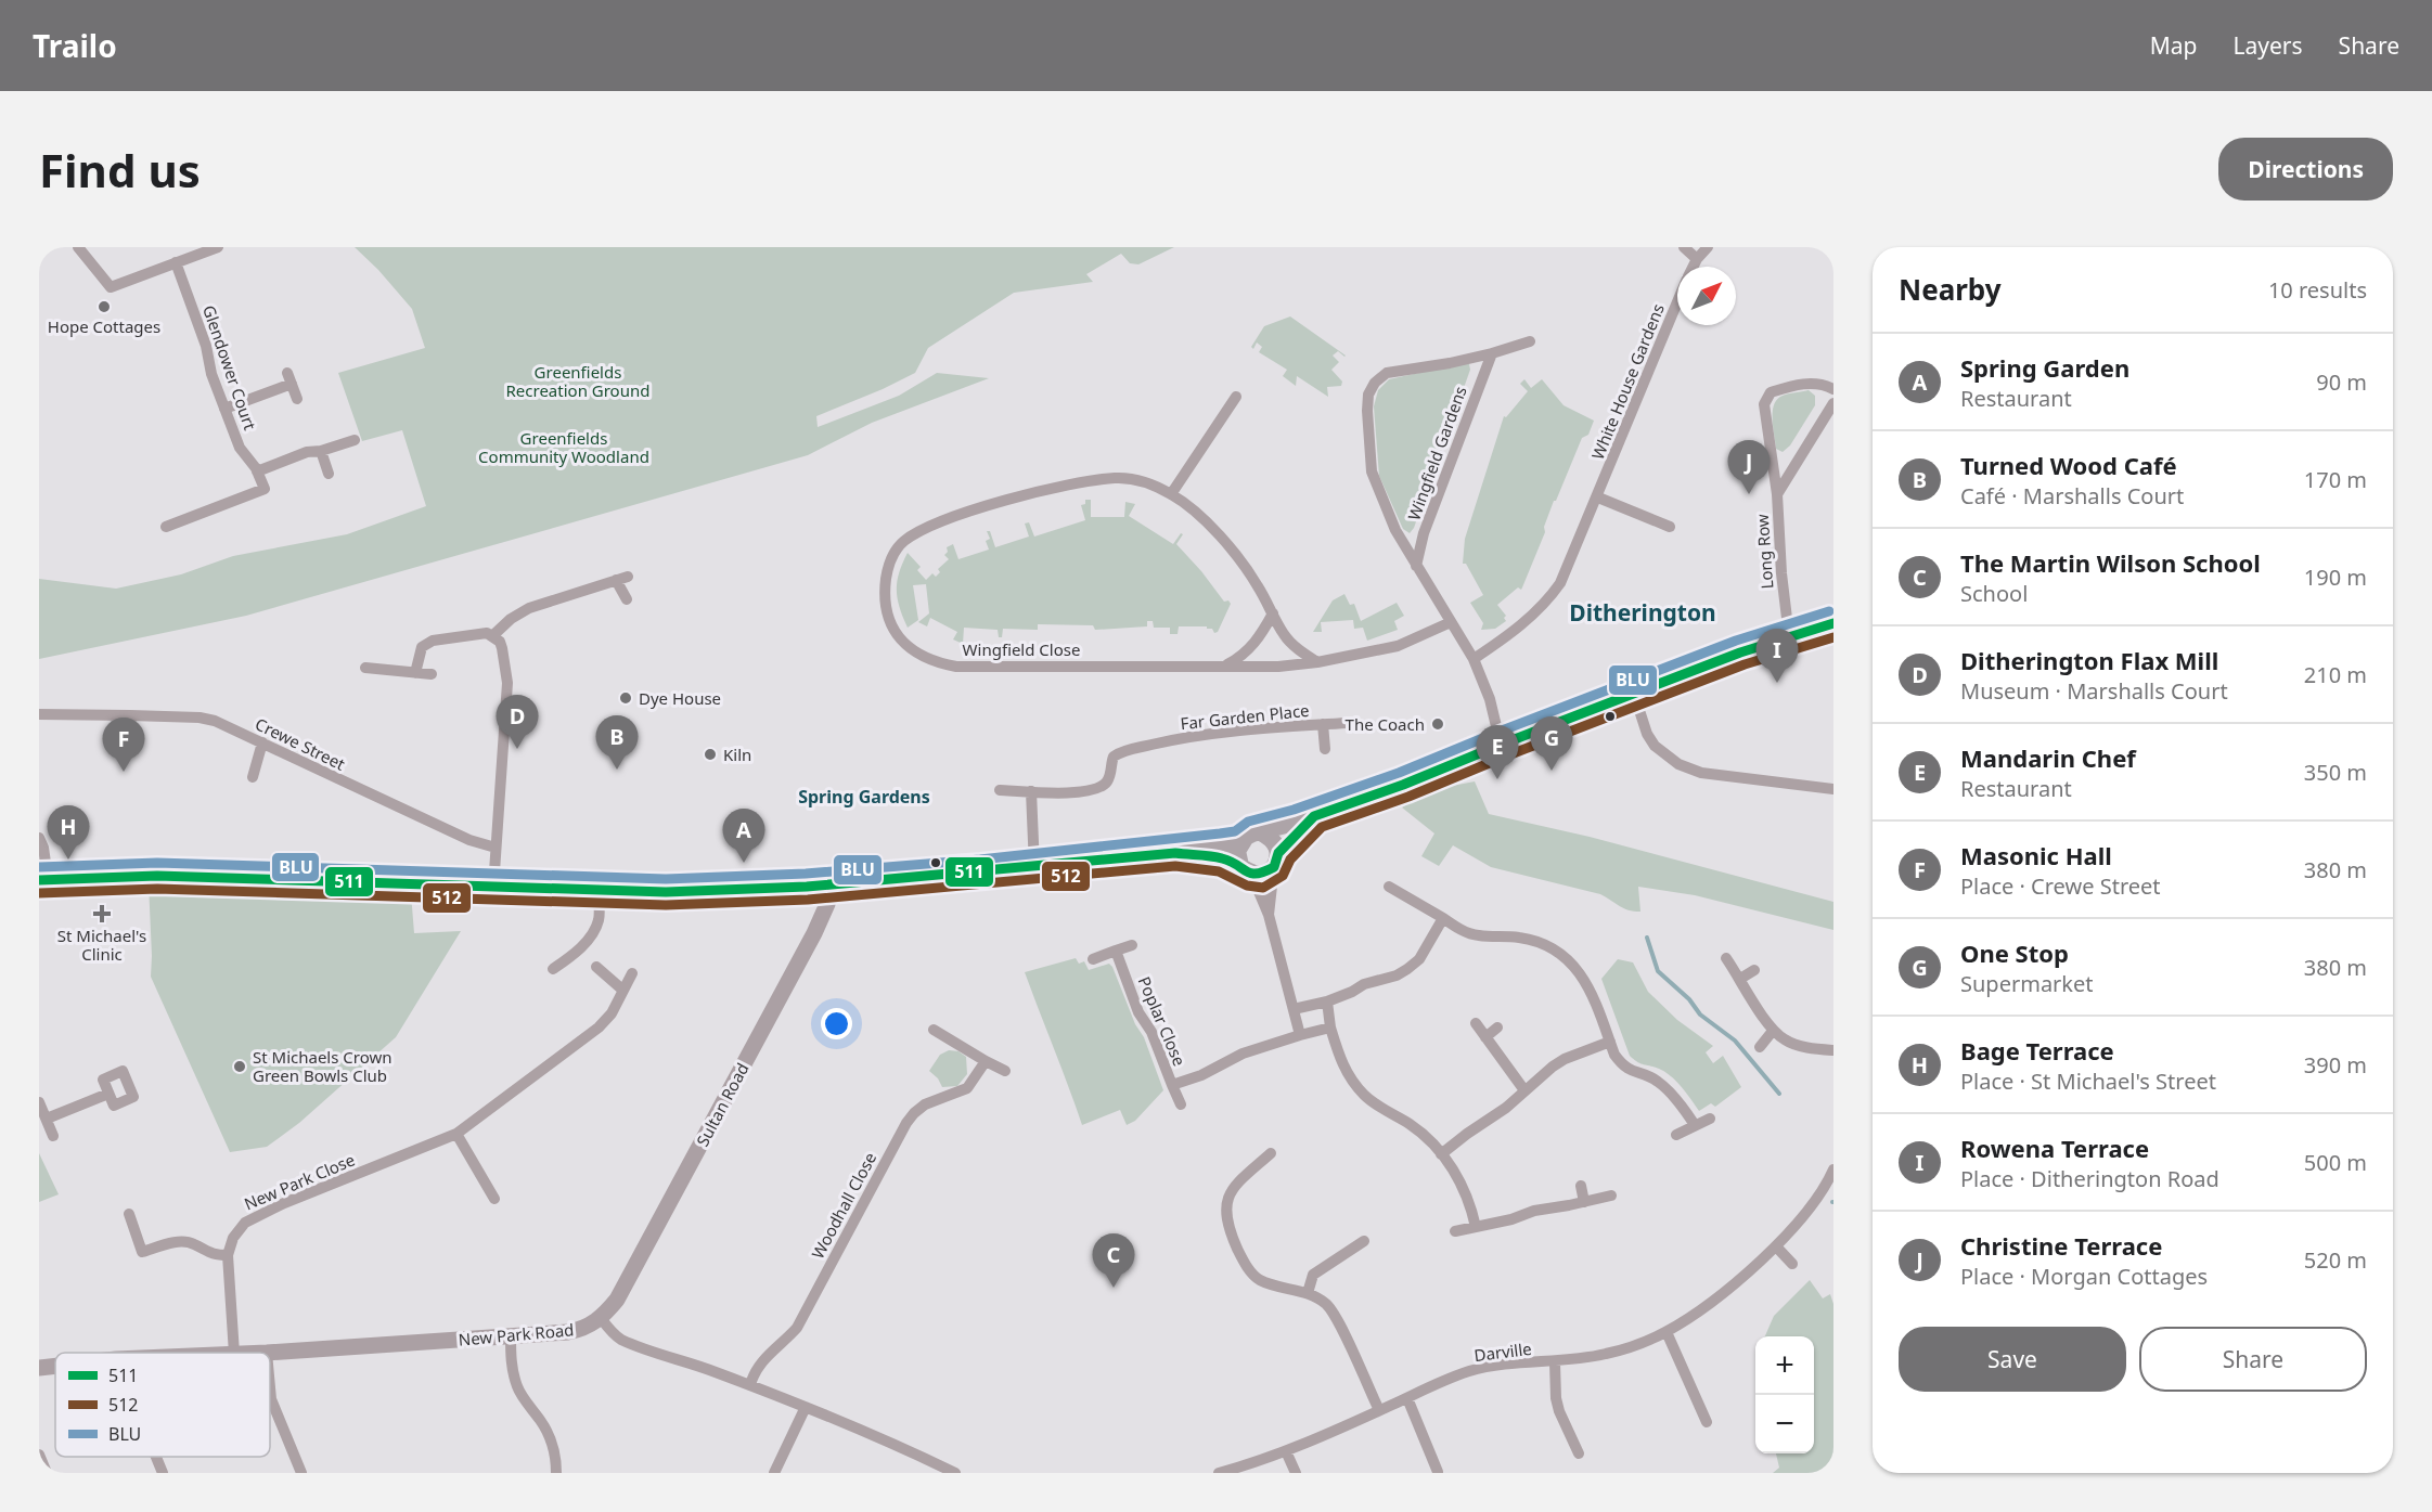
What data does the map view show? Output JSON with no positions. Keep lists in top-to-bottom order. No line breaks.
{"streets":{"street":["Glendower Court","White House Gardens","Wingfield Gardens","Long Row","Wingfield Close","Far Garden Place","Crewe Street","Poplar Close","Sultan Road","New Park Close","Woodhall Close","New Park Road","Darville"]},"crossings":[["White House Gardens","Wingfield Gardens"],["Wingfield Gardens","Wingfield Close"],["Sultan Road","New Park Road"]],"districts":["Ditherington","Spring Gardens"],"parks":["Greenfields Recreation Ground","Greenfields Community Woodland"],"places":{"other":["Hope Cottages","Dye House","The Coach","Kiln","St Michaels Crown Green Bowls Club"],"health":["St Michael's Clinic"]},"lines":["transit line BLU","transit line 511","transit line 512"],"legend":["511","512","BLU"],"north":"top right","page":{"header":"Trailo","nav":["Map","Layers","Share"],"buttons":["Directions",["Save","Share"]],"title":"Find us","heading":["Nearby","10 results"],"list":[{"mark":"A","name":"Spring Garden","note":"Restaurant","value":"90 m"},{"mark":"B","name":"Turned Wood Café","note":"Café · Marshalls Court","value":"170 m"},{"mark":"C","name":"The Martin Wilson School","note":"School","value":"190 m"},{"mark":"D","name":"Ditherington Flax Mill","note":"Museum · Marshalls Court","value":"210 m"},{"mark":"E","name":"Mandarin Chef","note":"Restaurant","value":"350 m"},{"mark":"F","name":"Masonic Hall","note":"Place · Crewe Street","value":"380 m"},{"mark":"G","name":"One Stop","note":"Supermarket","value":"380 m"},{"mark":"H","name":"Bage Terrace","note":"Place · St Michael's Street","value":"390 m"},{"mark":"I","name":"Rowena Terrace","note":"Place · Ditherington Road","value":"500 m"},{"mark":"J","name":"Christine Terrace","note":"Place · Morgan Cottages","value":"520 m"}],"pins":["J","I","D","B","G","F","E","H","A","C"],"map_buttons":["+","−"]}}
